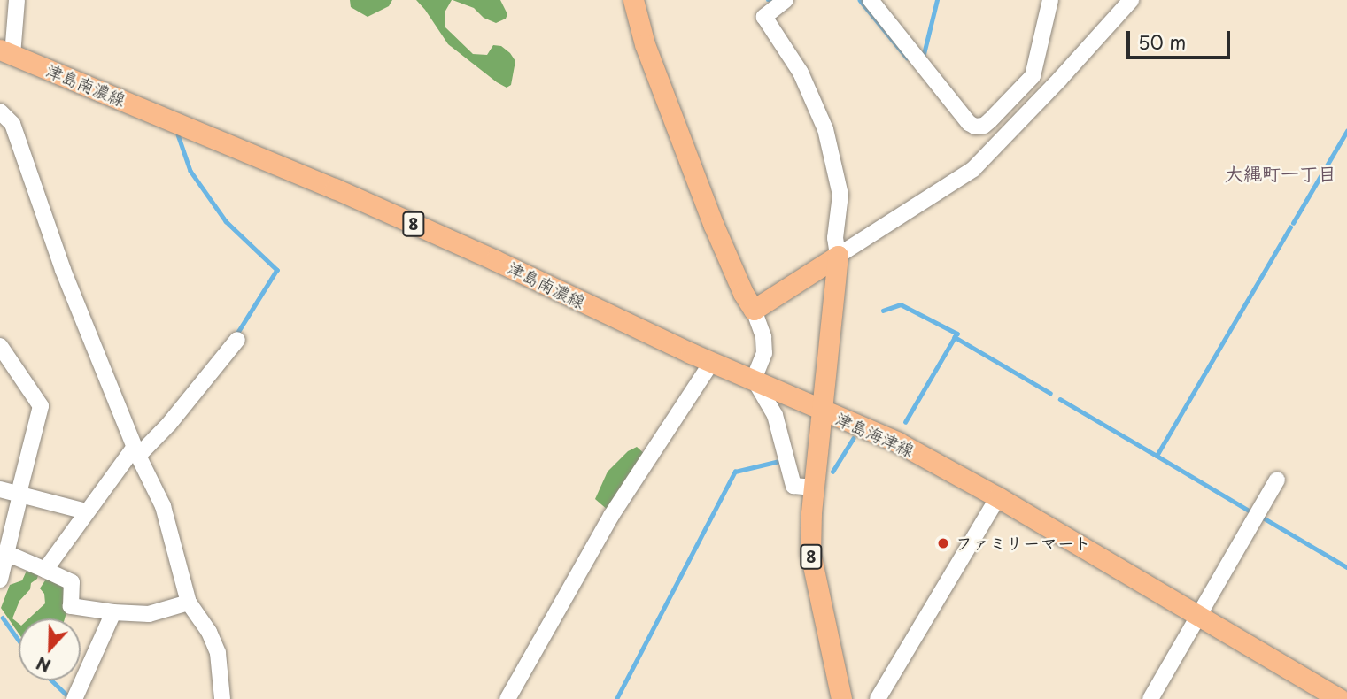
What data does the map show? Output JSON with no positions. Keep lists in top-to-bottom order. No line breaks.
{"streets":{"main road":["津島南濃線","8","津島海津線"]},"crossings":[["津島南濃線","8"],["津島南濃線","津島海津線"],["8","津島海津線"]],"districts":["大縄町一丁目"],"places":["ファミリーマート"],"scale_bar":"50 m","north":"bottom"}
